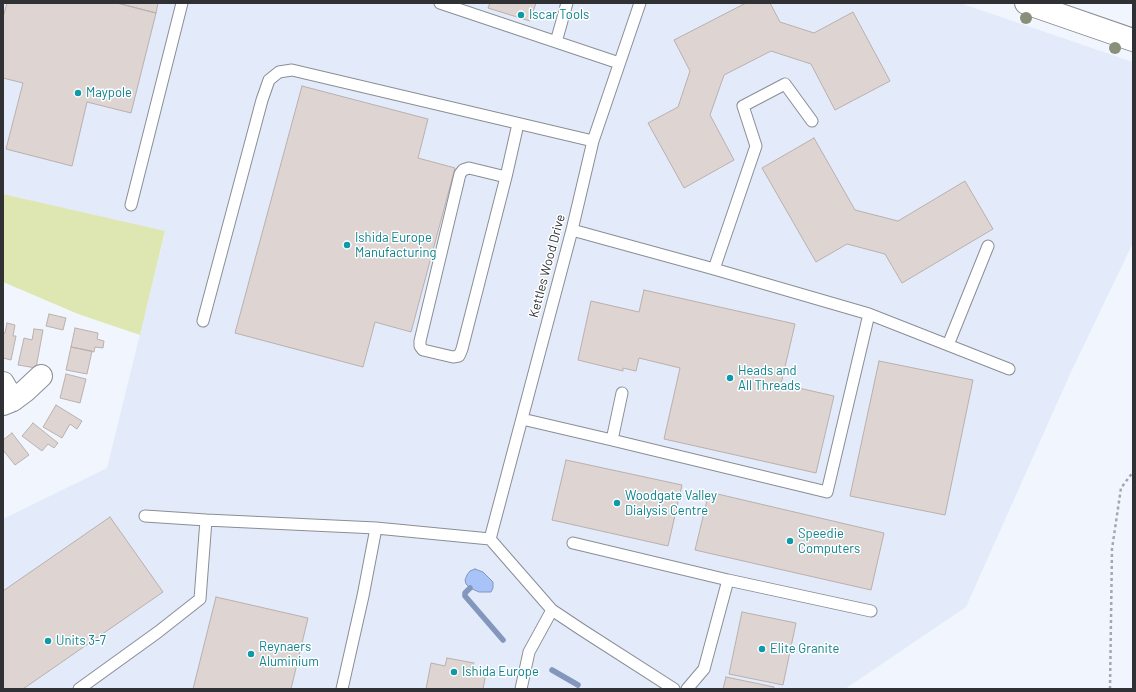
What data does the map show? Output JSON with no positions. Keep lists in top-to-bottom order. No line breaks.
{"streets":{"lane":["Kettles Wood Drive"]},"places":["Iscar Tools","Maypole","Ishida Europe Manufacturing","Heads and All Threads","Woodgate Valley Dialysis Centre","Speedie Computers","Units 3-7","Elite Granite","Reynaers Aluminium","Ishida Europe"]}
